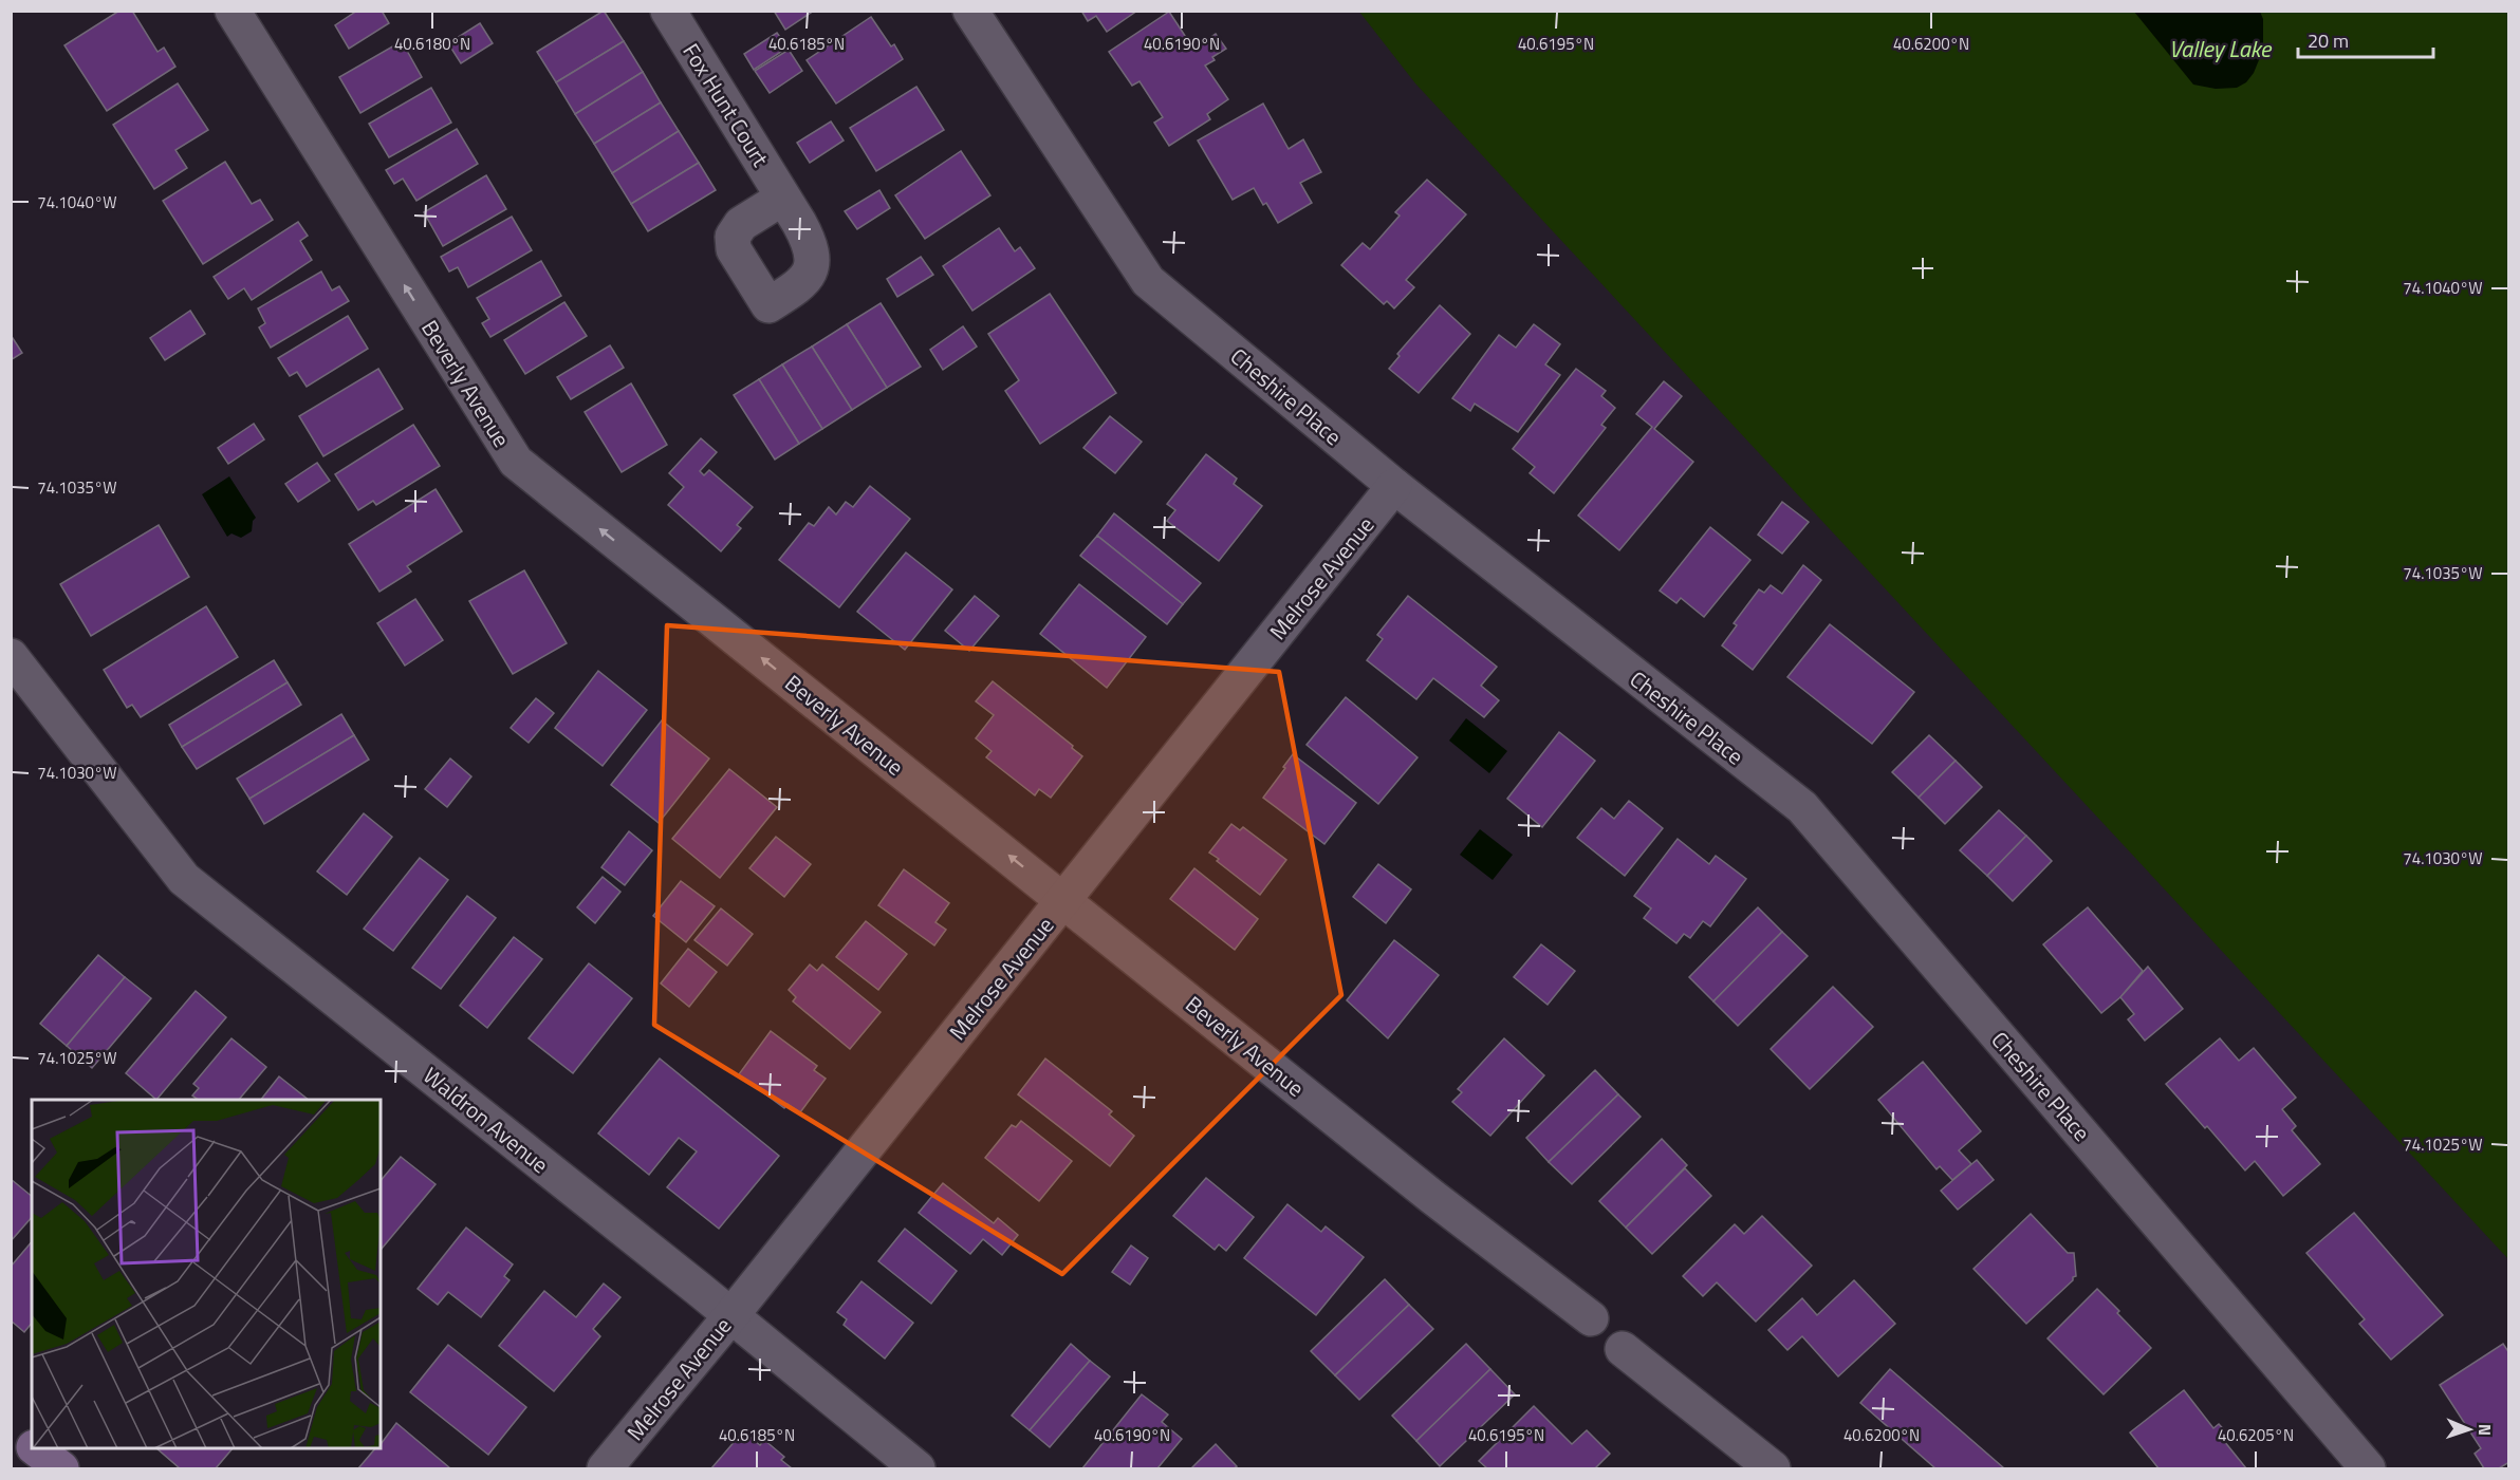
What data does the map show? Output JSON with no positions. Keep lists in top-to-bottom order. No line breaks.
{"streets":{"street":["Fox Hunt Court","Beverly Avenue","Cheshire Place","Melrose Avenue","Waldron Avenue"]},"crossings":[["Beverly Avenue","Melrose Avenue"],["Cheshire Place","Melrose Avenue"],["Melrose Avenue","Waldron Avenue"]],"one_way":["Beverly Avenue"],"water":["Valley Lake"],"scale_bar":"20 m","north":"right","coordinates":["40.6180°N","40.6185°N","40.6190°N","40.6195°N","40.6200°N","74.1040°W","74.1035°W","74.1030°W","74.1025°W","40.6205°N"]}
